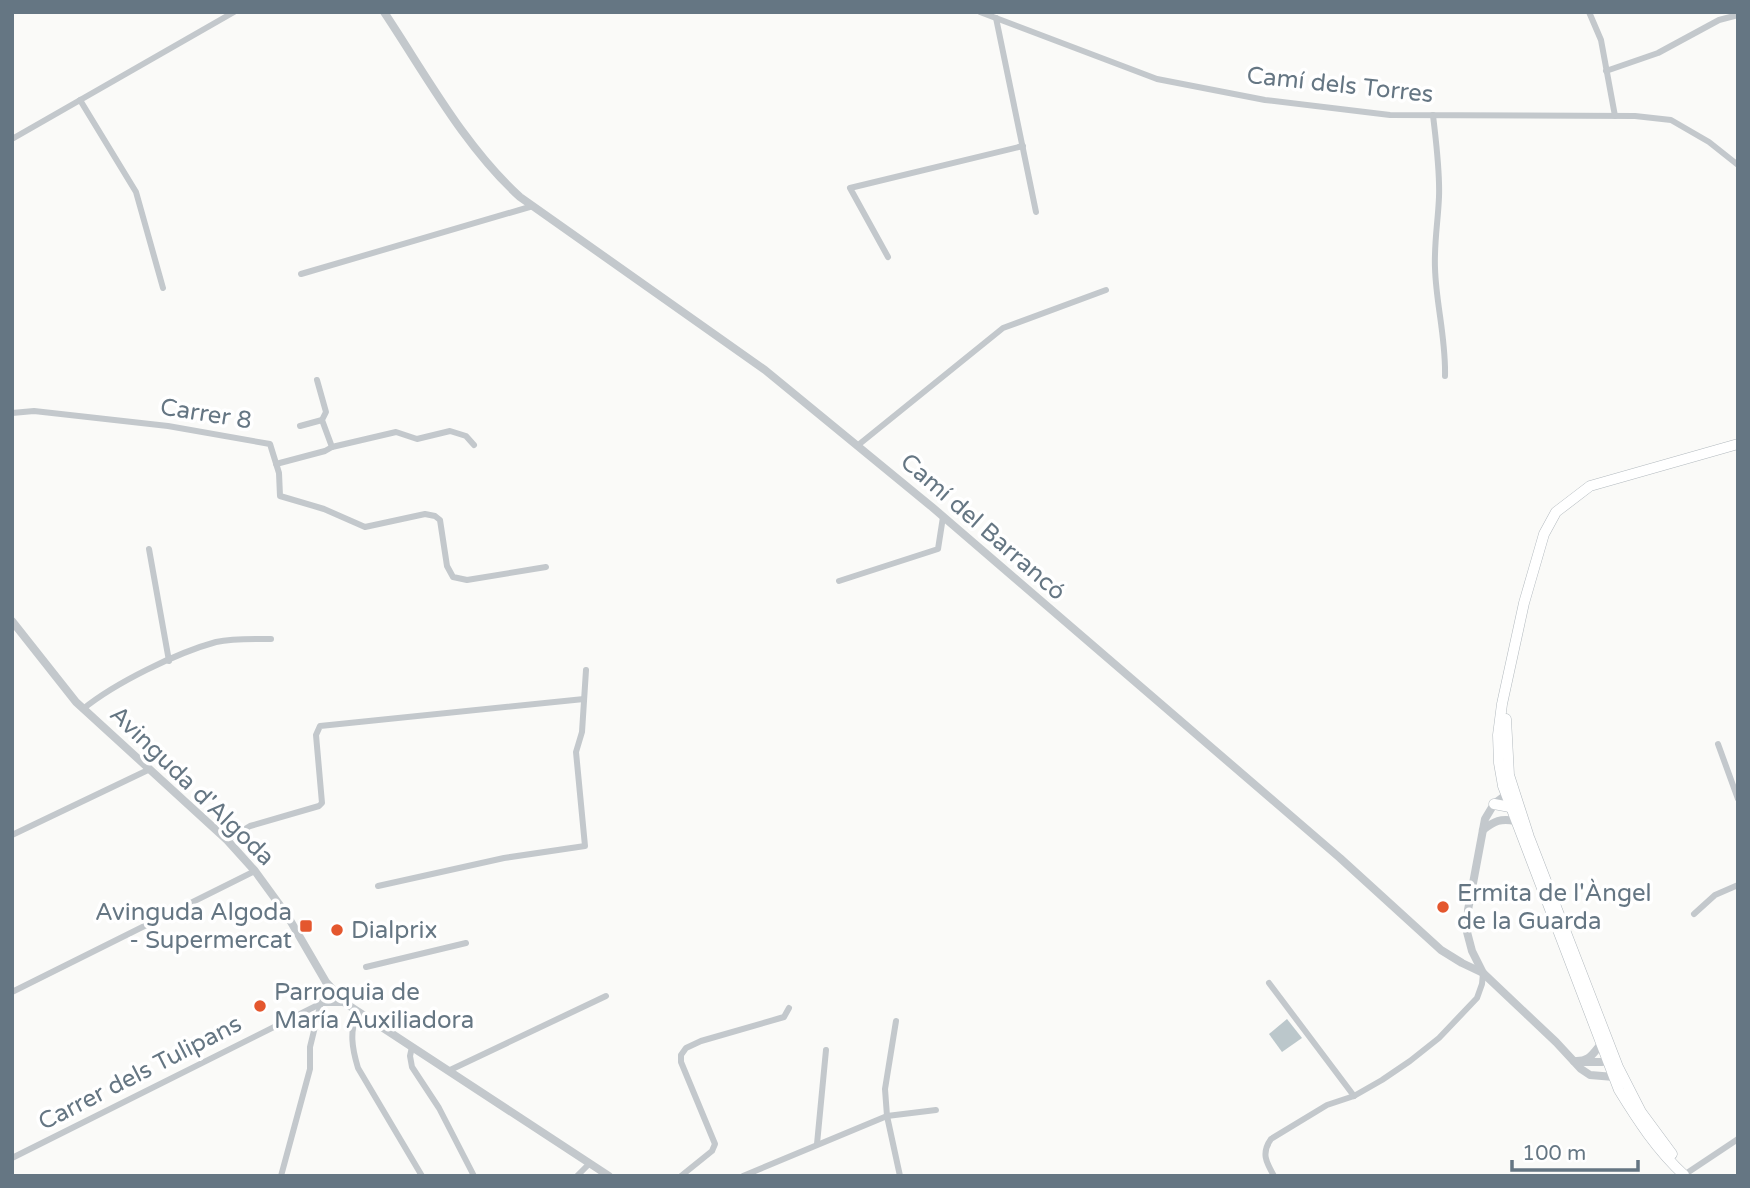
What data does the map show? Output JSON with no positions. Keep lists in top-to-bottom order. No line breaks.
{"streets":{"street":["Camí dels Torres","Carrer 8","Camí del Barrancó","Avinguda d'Algoda","Carrer dels Tulipans"]},"crossings":[["Avinguda d'Algoda","Carrer dels Tulipans"]],"places":{"other":["Ermita de l'Àngel de la Guarda","Dialprix","Parroquia de María Auxiliadora"],"transit":["Avinguda Algoda - Supermercat"]},"scale_bar":"100 m"}
